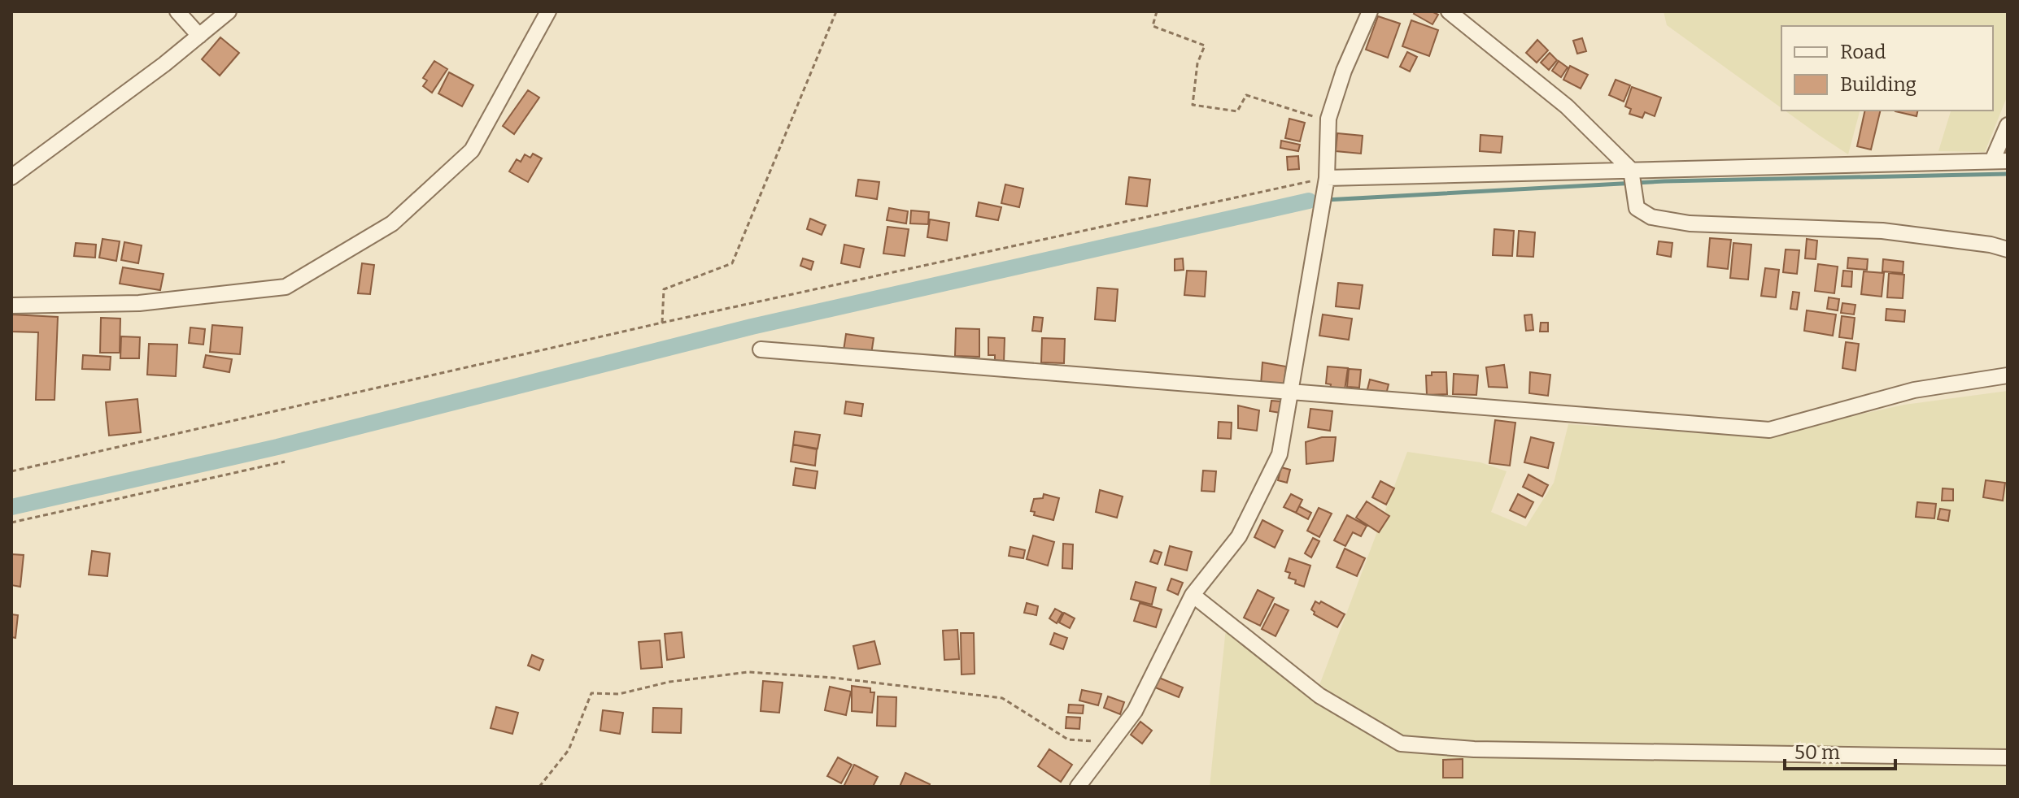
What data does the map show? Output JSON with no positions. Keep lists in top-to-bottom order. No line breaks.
{"legend":["Road","Building"],"scale_bar":"50 m"}
